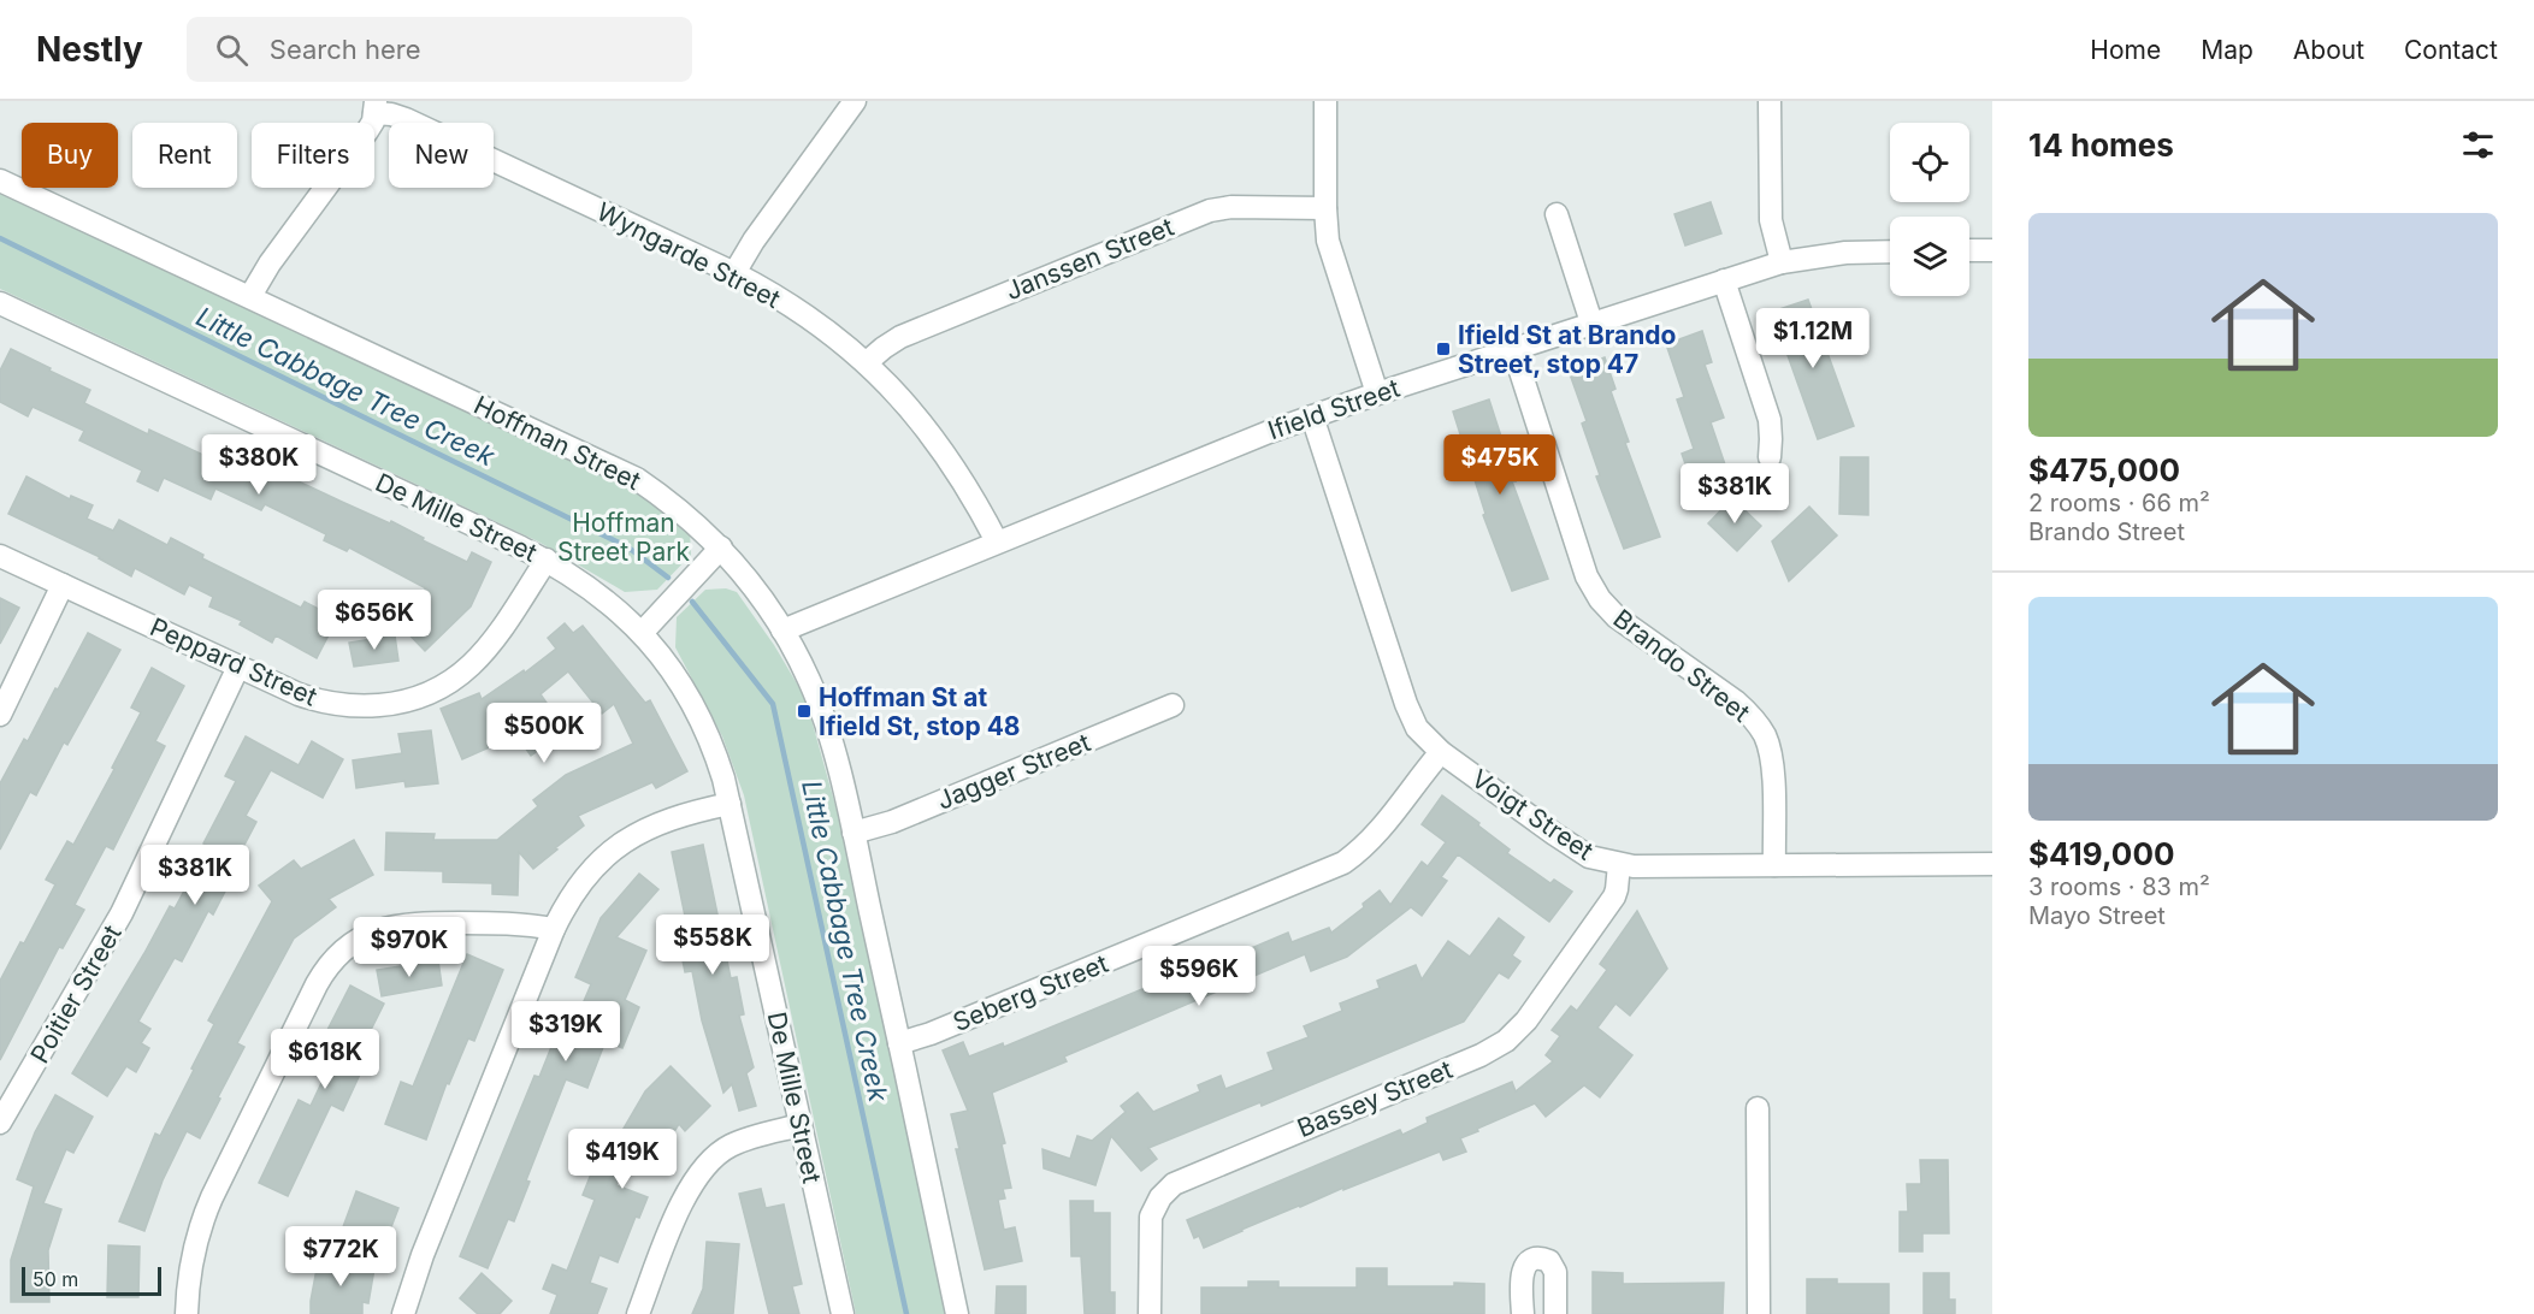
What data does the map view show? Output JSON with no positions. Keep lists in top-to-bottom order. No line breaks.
{"streets":{"street":["Wyngarde Street","Janssen Street","Ifield Street","Hoffman Street","De Mille Street","Peppard Street","Brando Street","Jagger Street","Voigt Street","Seberg Street","Poitier Street","Bassey Street"]},"crossings":[["Wyngarde Street","Janssen Street"],["Wyngarde Street","Ifield Street"],["Ifield Street","Hoffman Street"],["Ifield Street","Brando Street"],["Ifield Street","Voigt Street"],["Hoffman Street","Jagger Street"],["Hoffman Street","Seberg Street"],["De Mille Street","Peppard Street"],["Peppard Street","Poitier Street"],["Brando Street","Voigt Street"],["Voigt Street","Seberg Street"],["Voigt Street","Bassey Street"]],"water":["Little Cabbage Tree Creek"],"parks":["Hoffman Street Park"],"places":{"transit":["Ifield St at Brando Street, stop 47","Hoffman St at Ifield St, stop 48"]},"scale_bar":"50 m","page":{"header":"Nestly","search":"Search here","nav":["Home","Map","About","Contact"],"heading":"14 homes","chip":["Buy","Rent","Filters","New"],"list":[{"name":"$475,000","note":"2 rooms · 66 m² · Brando Street"},{"name":"$419,000","note":"3 rooms · 83 m² · Mayo Street"}],"price":["$1.12M","$380K","$475K","$381K","$656K","$500K","$381K","$558K","$970K","$596K","$319K","$618K","$419K","$772K"],"scale":"50 m"}}
